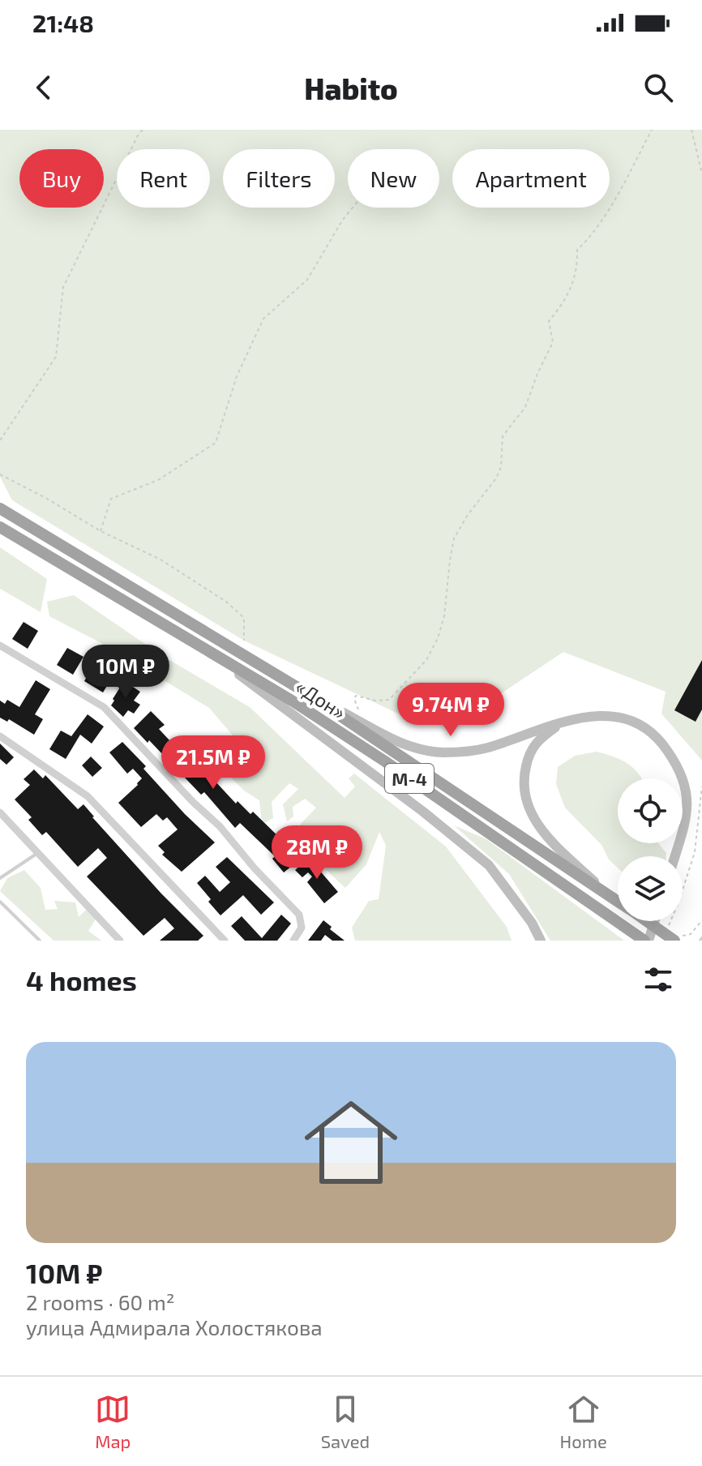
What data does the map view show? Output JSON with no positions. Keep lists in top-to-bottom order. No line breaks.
{"streets":{"highway":["«Дон»","М-4"]},"page":{"status":"21:48","header":"Habito","chip":["Buy","Rent","Filters","New","Apartment"],"price":["10M ₽","9.74M ₽","21.5M ₽","28M ₽"],"heading":"4 homes","list":[{"name":"10M ₽","note":"2 rooms · 60 m² · улица Адмирала Холостякова"}],"tabs":["Map","Saved","Home"]}}
